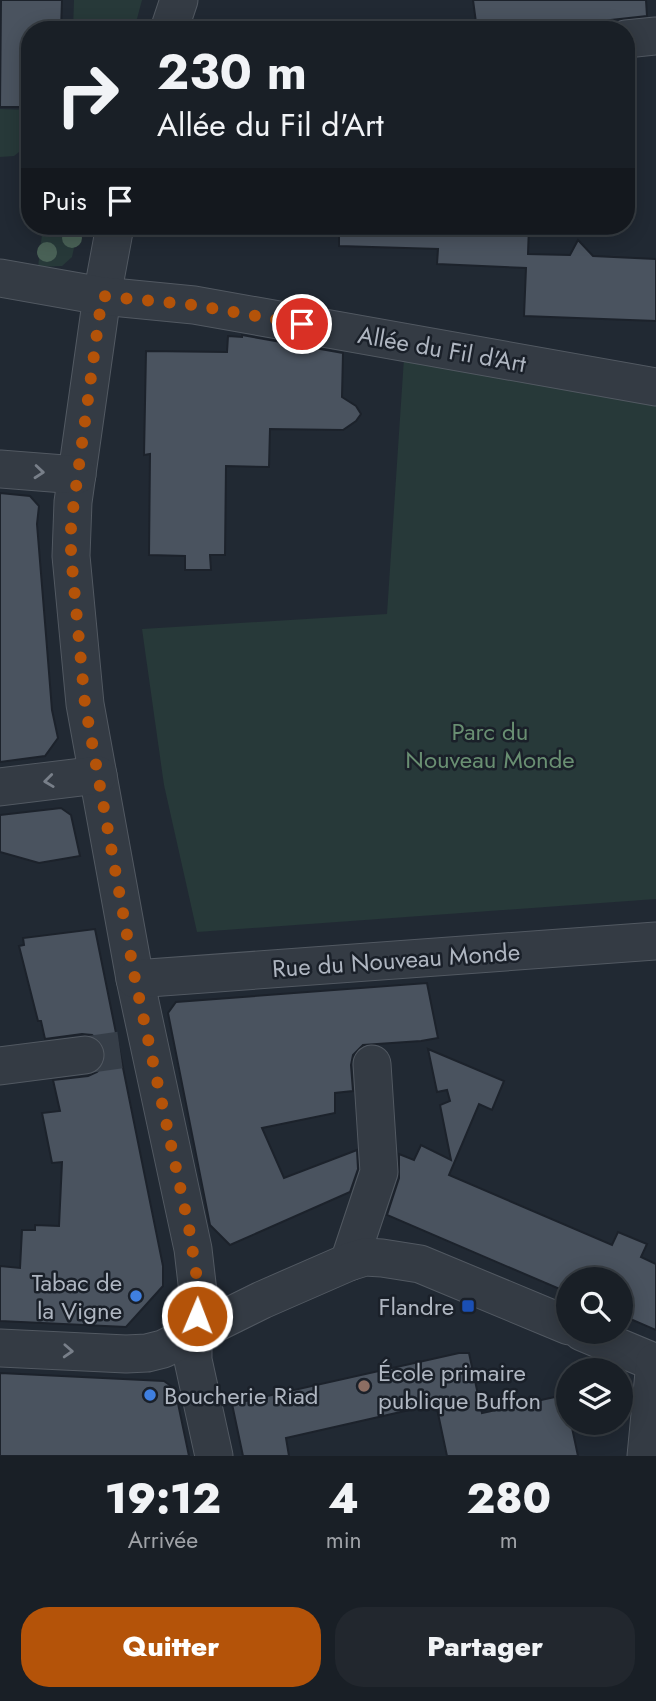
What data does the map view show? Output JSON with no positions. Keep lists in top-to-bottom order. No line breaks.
{"streets":{"street":["Allée du Fil d'Art","Rue du Nouveau Monde"]},"parks":["Parc du Nouveau Monde"],"places":{"other":["Tabac de la Vigne","École primaire publique Buffon","Boucherie Riad"],"transit":["Flandre"]},"page":{"turn":["230 m","Allée du Fil d'Art"],"then":"Puis","eta":["19:12","Arrivée","4","min","280","m"],"buttons":["Quitter","Partager"]}}
